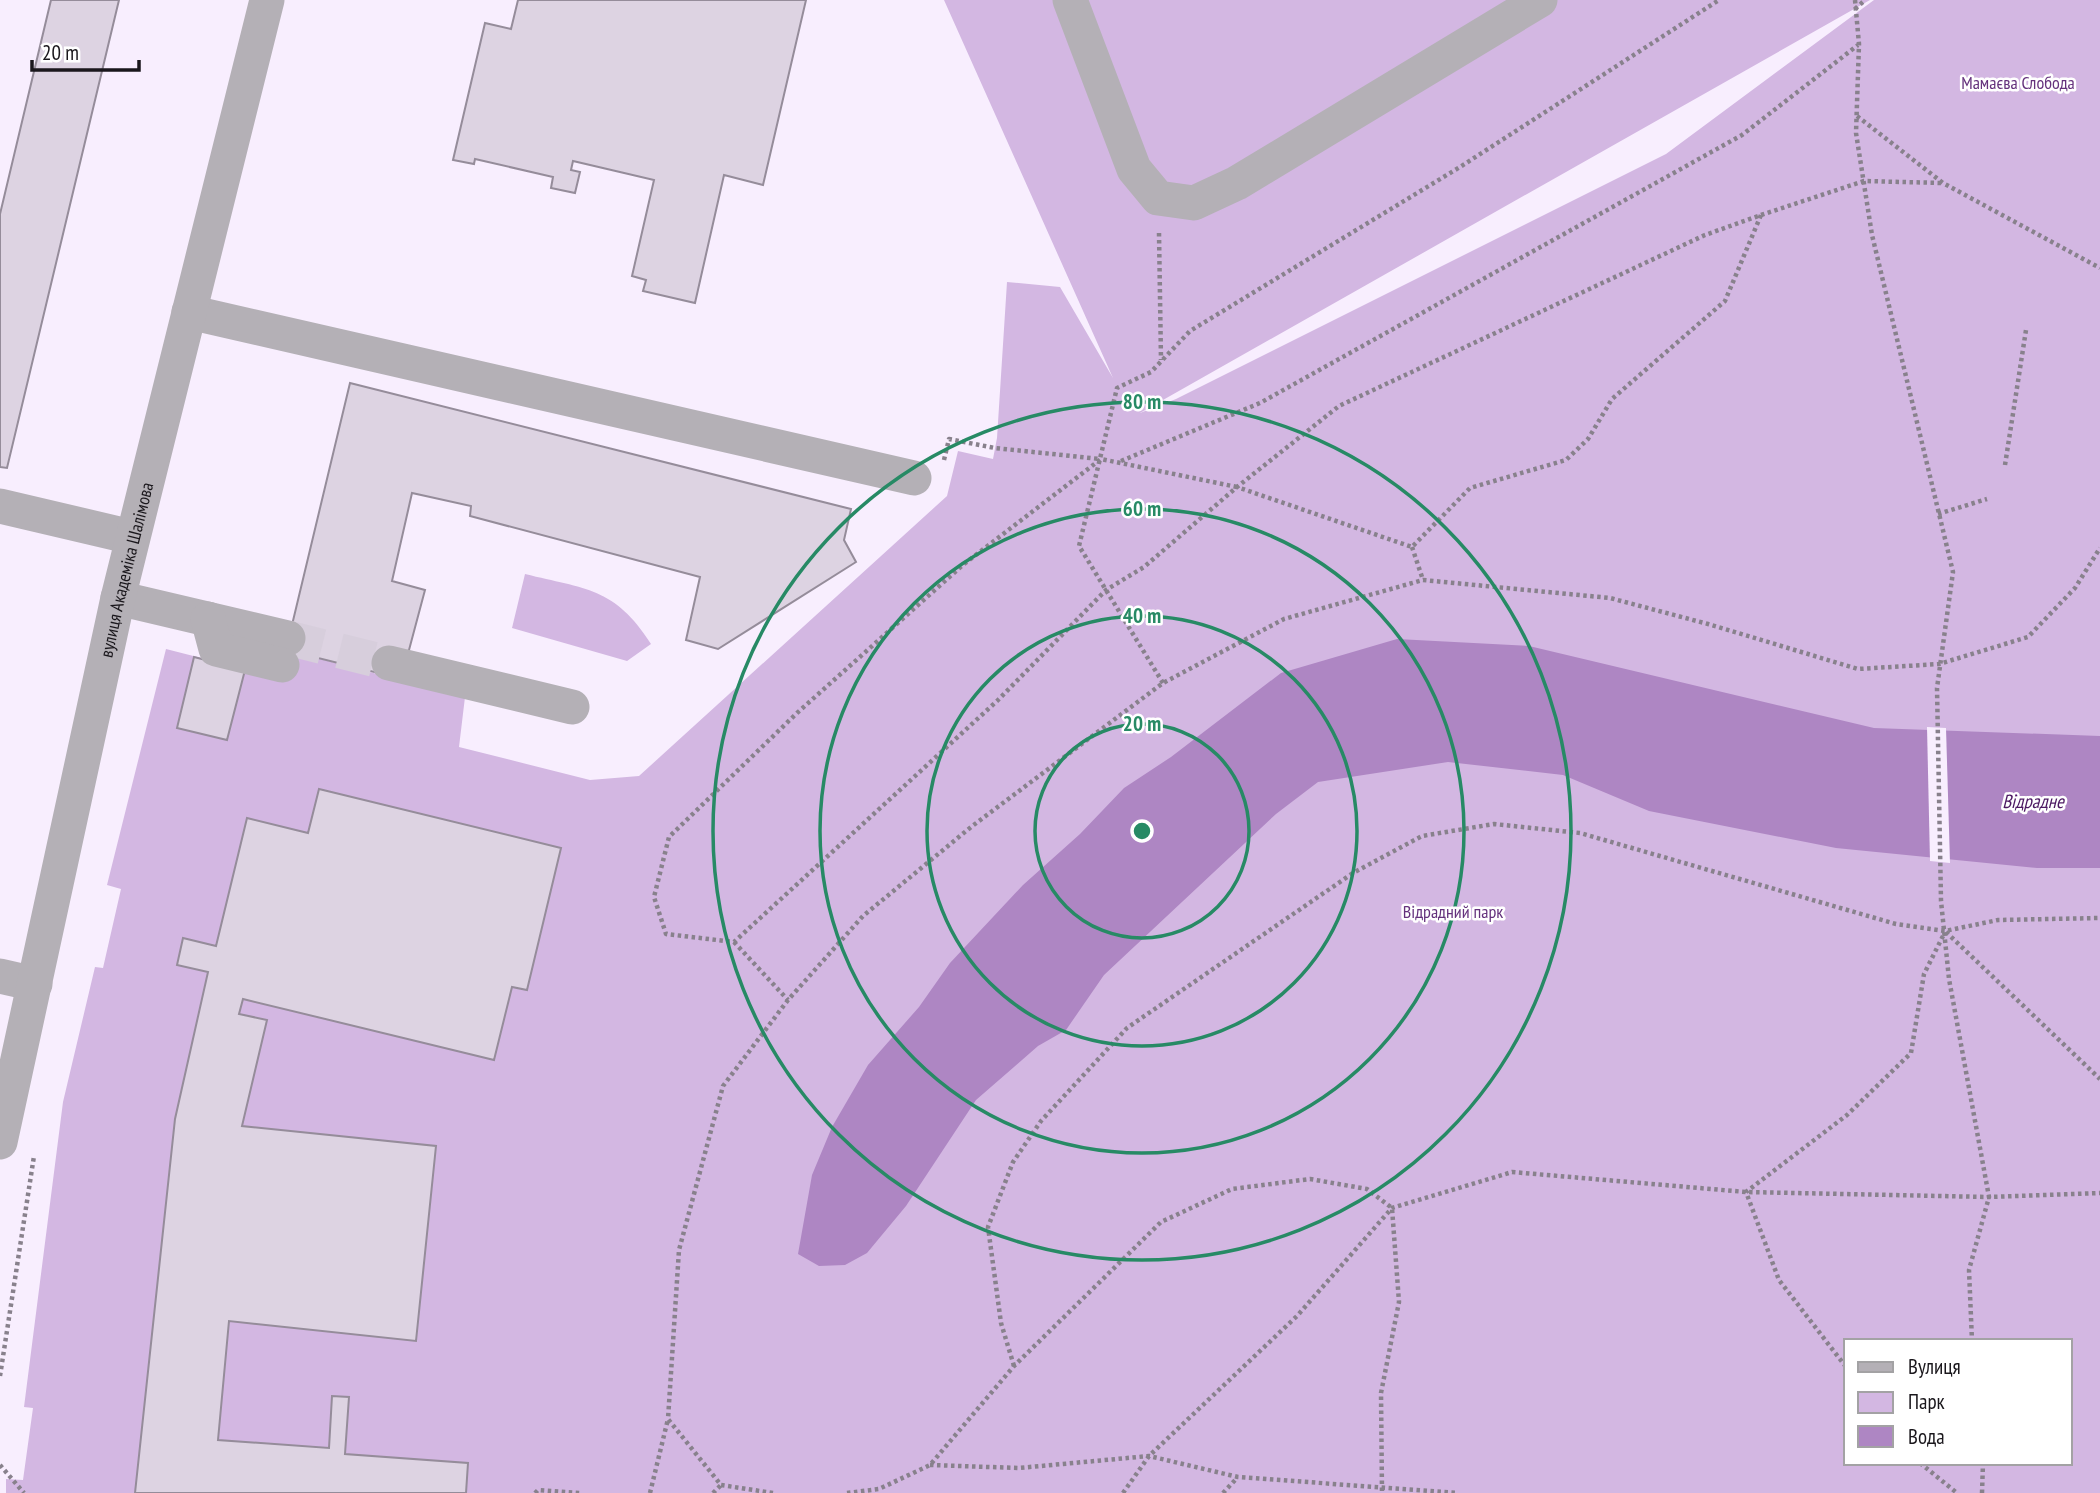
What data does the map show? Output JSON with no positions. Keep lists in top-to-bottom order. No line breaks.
{"streets":{"street":["вулиця Академіка Шалімова"]},"water":["Відрадне"],"parks":["Мамаєва Слобода","Відрадний парк"],"legend":["Вулиця","Парк","Вода"],"scale_bar":"20 m","rings":["80 m","60 m","40 m","20 m"]}
